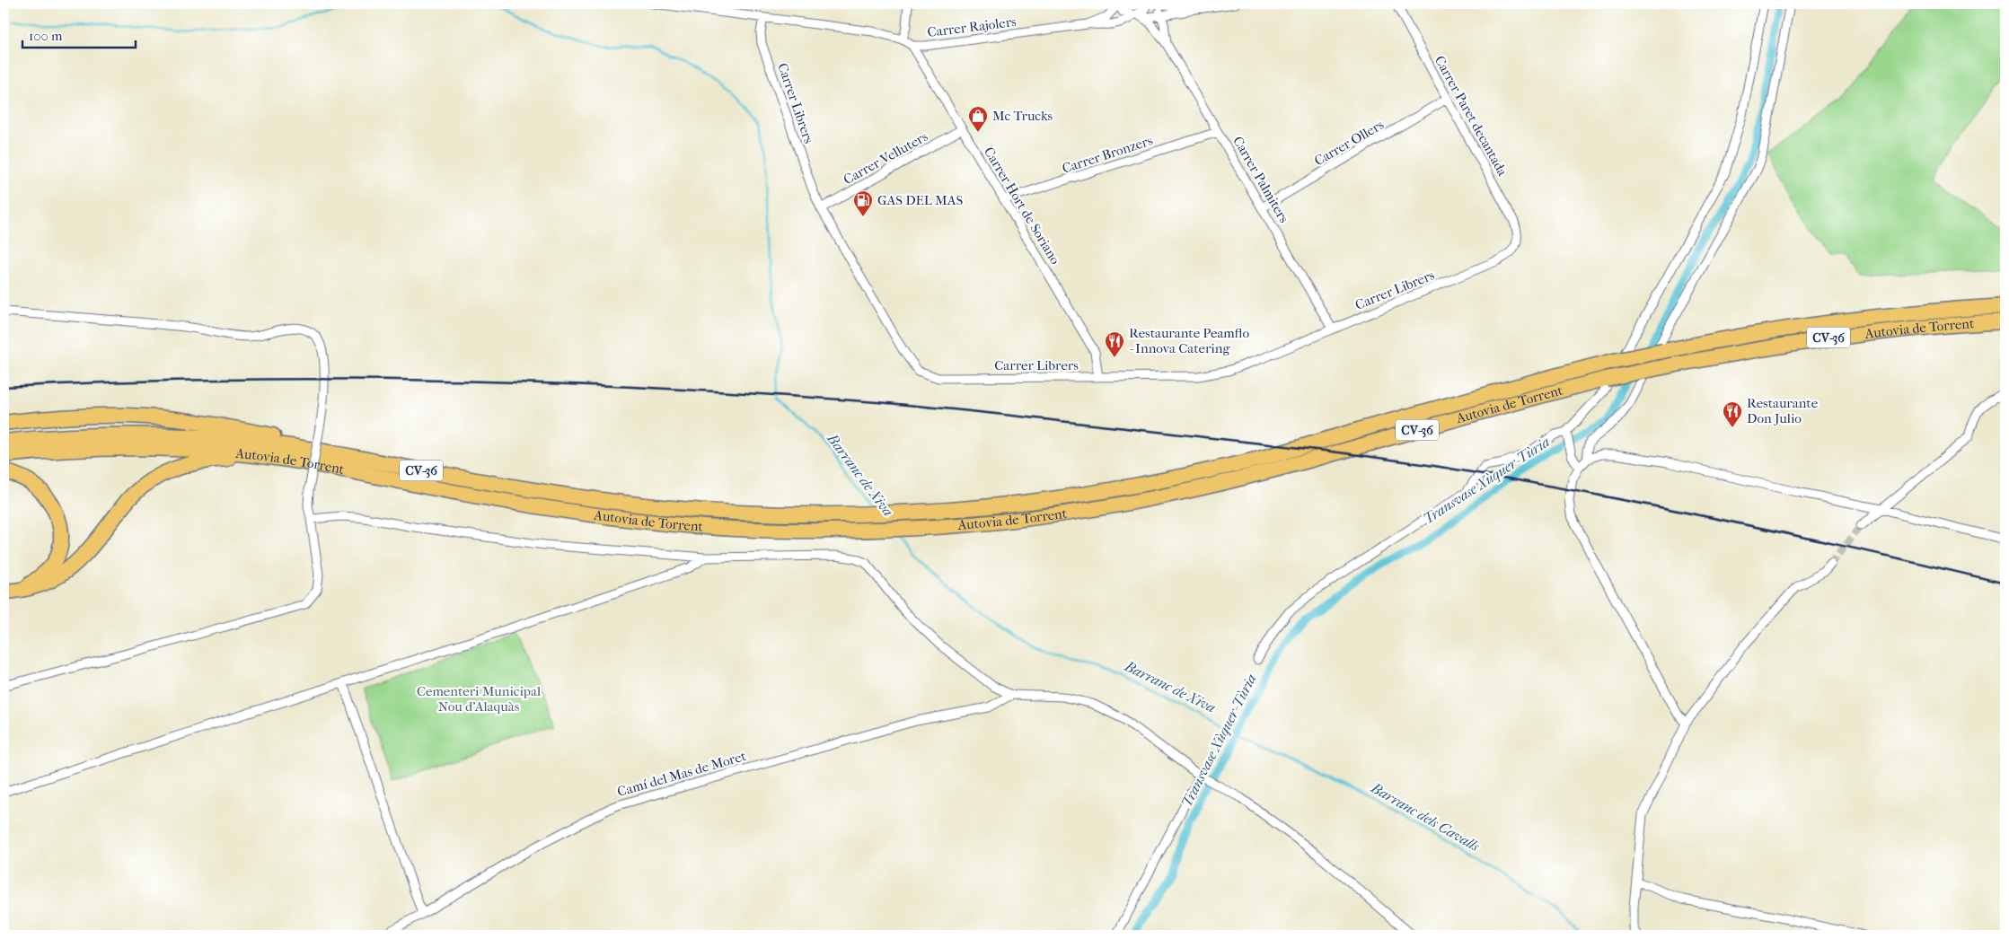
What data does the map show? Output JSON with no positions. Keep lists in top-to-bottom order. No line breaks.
{"streets":{"highway":["Autovia de Torrent","CV-36"],"street":["Carrer Rajolers","Carrer Librers","Carrer Paret decantada","Carrer Ollers","Carrer Bronzers","Carrer Velluters","Carrer Palmiters","Carrer Hort de Soriano","Camí del Mas de Moret"]},"crossings":[["Carrer Rajolers","Carrer Palmiters"],["Carrer Rajolers","Carrer Hort de Soriano"],["Carrer Librers","Carrer Paret decantada"],["Carrer Librers","Carrer Velluters"],["Carrer Librers","Carrer Palmiters"],["Carrer Librers","Carrer Hort de Soriano"],["Carrer Paret decantada","Carrer Ollers"],["Carrer Ollers","Carrer Palmiters"],["Carrer Bronzers","Carrer Palmiters"],["Carrer Bronzers","Carrer Hort de Soriano"],["Carrer Velluters","Carrer Hort de Soriano"]],"water":["Barranc de Xiva","Transvase Xùquer-Tùria","Barranc dels Cavalls"],"parks":["Cementeri Municipal Nou d'Alaquàs"],"places":{"shop":["Mc Trucks"],"fuel station":["GAS DEL MAS"],"restaurant":["Restaurante Peamflo - Innova Catering","Restaurante Don Julio"]},"scale_bar":"100 m"}
